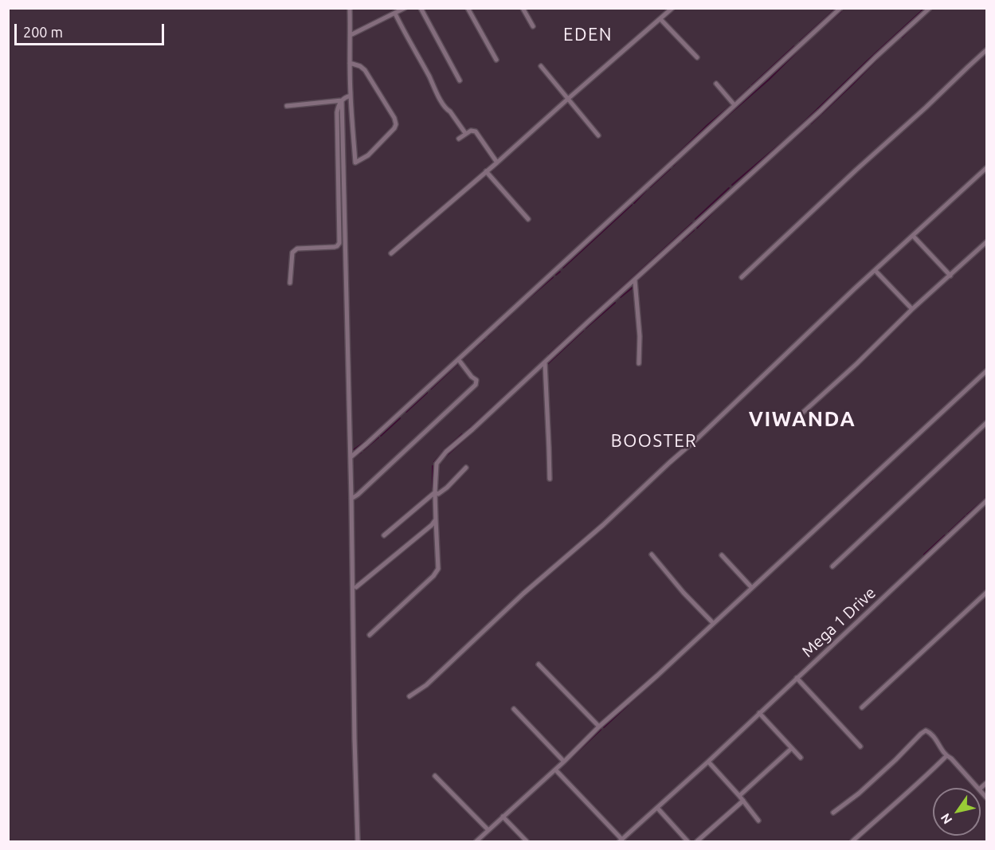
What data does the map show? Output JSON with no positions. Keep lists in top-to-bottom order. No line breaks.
{"streets":{"street":["Mega 1 Drive"]},"districts":["EDEN","VIWANDA","BOOSTER"],"scale_bar":"200 m","north":"bottom left"}
